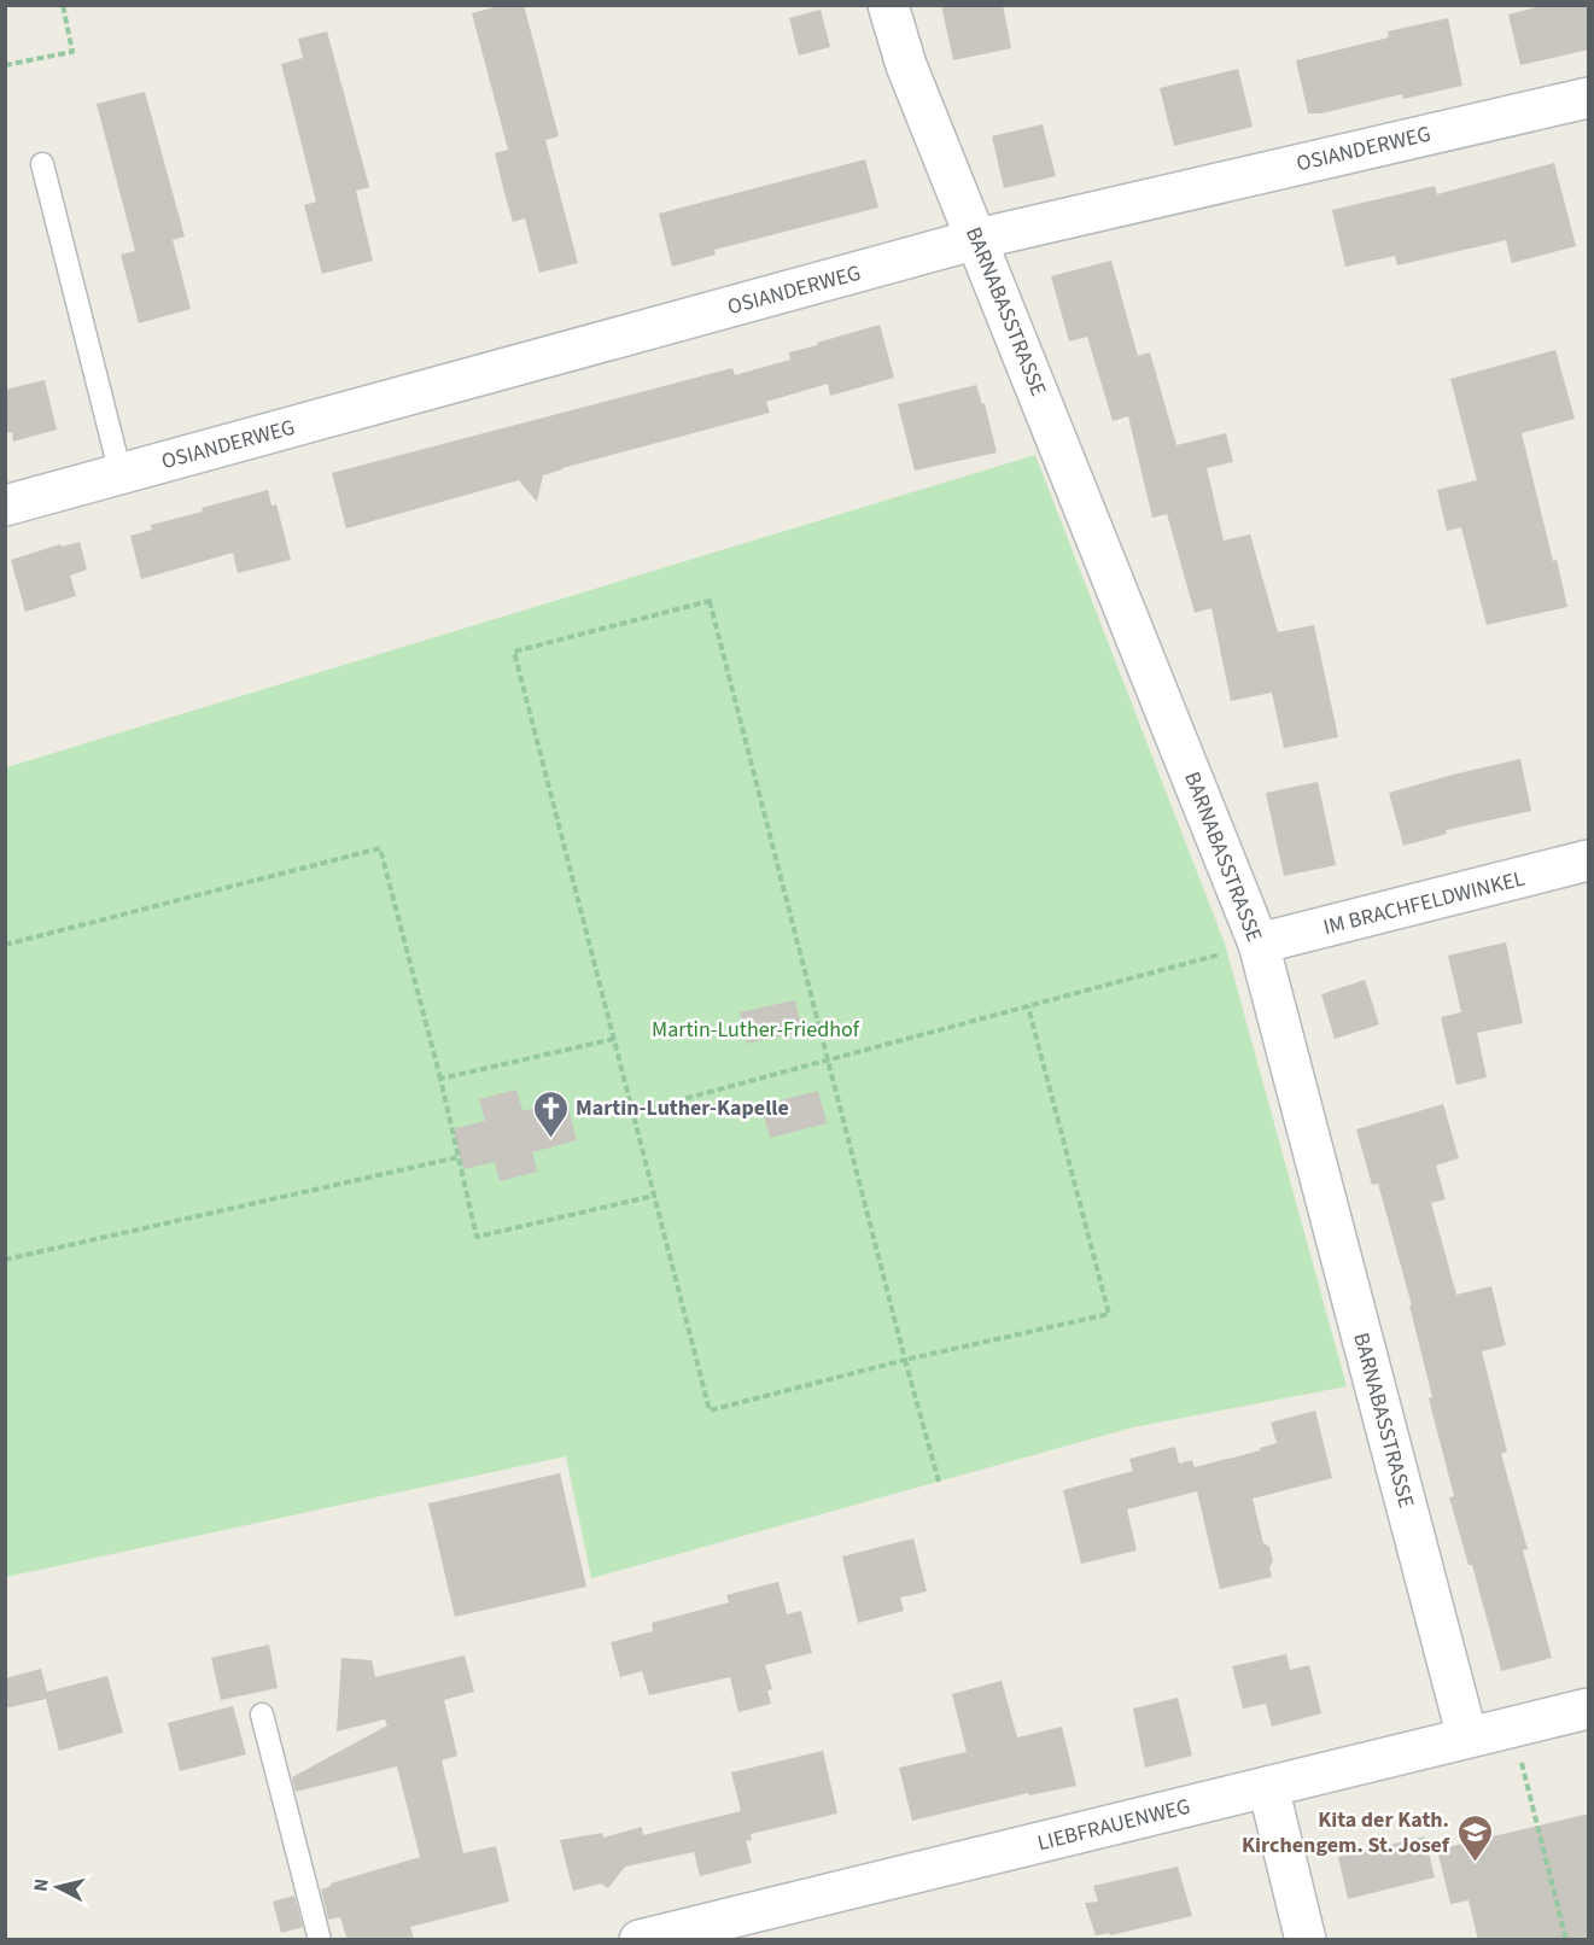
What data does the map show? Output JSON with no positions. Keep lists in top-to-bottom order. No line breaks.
{"streets":{"street":["OSIANDERWEG","BARNABASSTRASSE","IM BRACHFELDWINKEL","LIEBFRAUENWEG"]},"crossings":[["OSIANDERWEG","BARNABASSTRASSE"],["BARNABASSTRASSE","IM BRACHFELDWINKEL"],["BARNABASSTRASSE","LIEBFRAUENWEG"]],"parks":["Martin-Luther-Friedhof"],"places":{"church":["Martin-Luther-Kapelle"],"school or university":["Kita der Kath. Kirchengem. St. Josef"]},"north":"left"}
